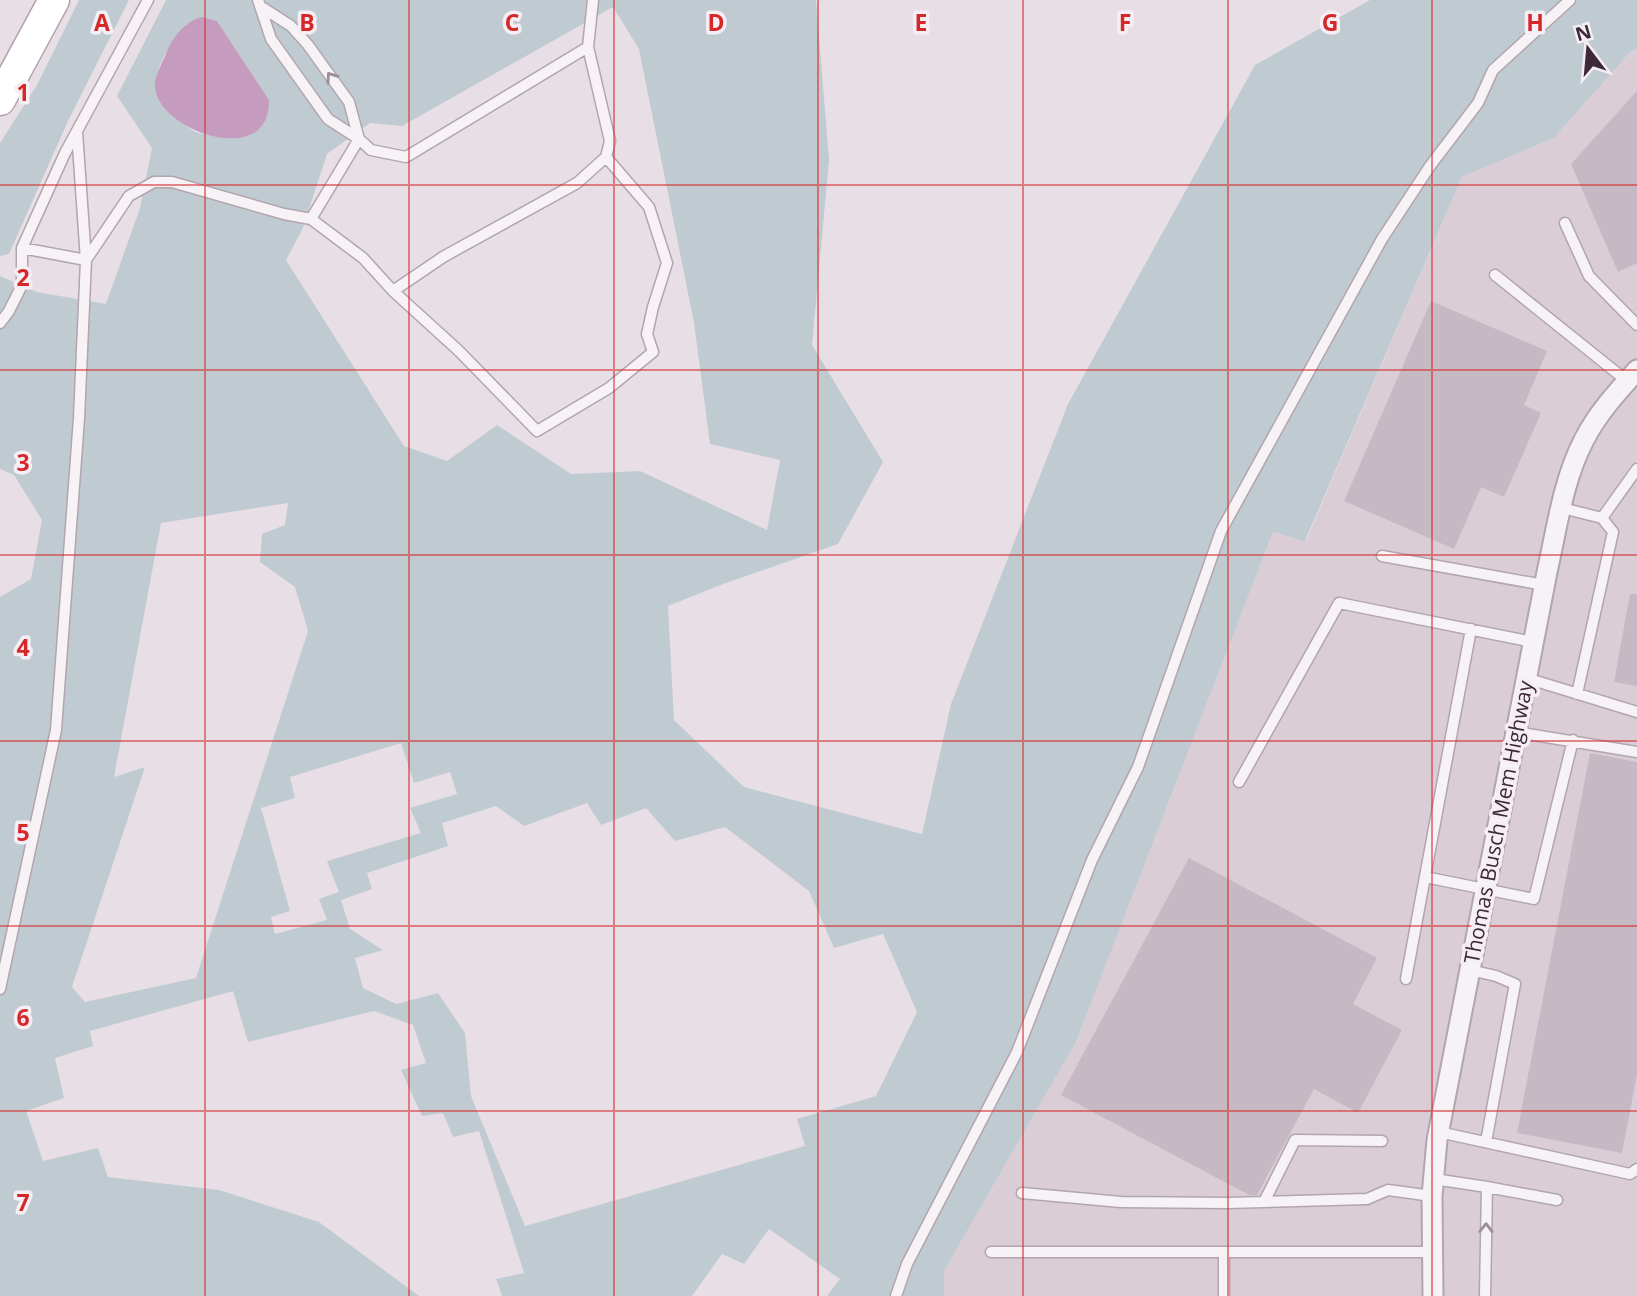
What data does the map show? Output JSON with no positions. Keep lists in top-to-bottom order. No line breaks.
{"streets":{"street":["Thomas Busch Mem Highway"]},"north":"top","grid":{"columns":["A","B","C","D","E","F","G","H"],"rows":["1","2","3","4","5","6","7"]}}
